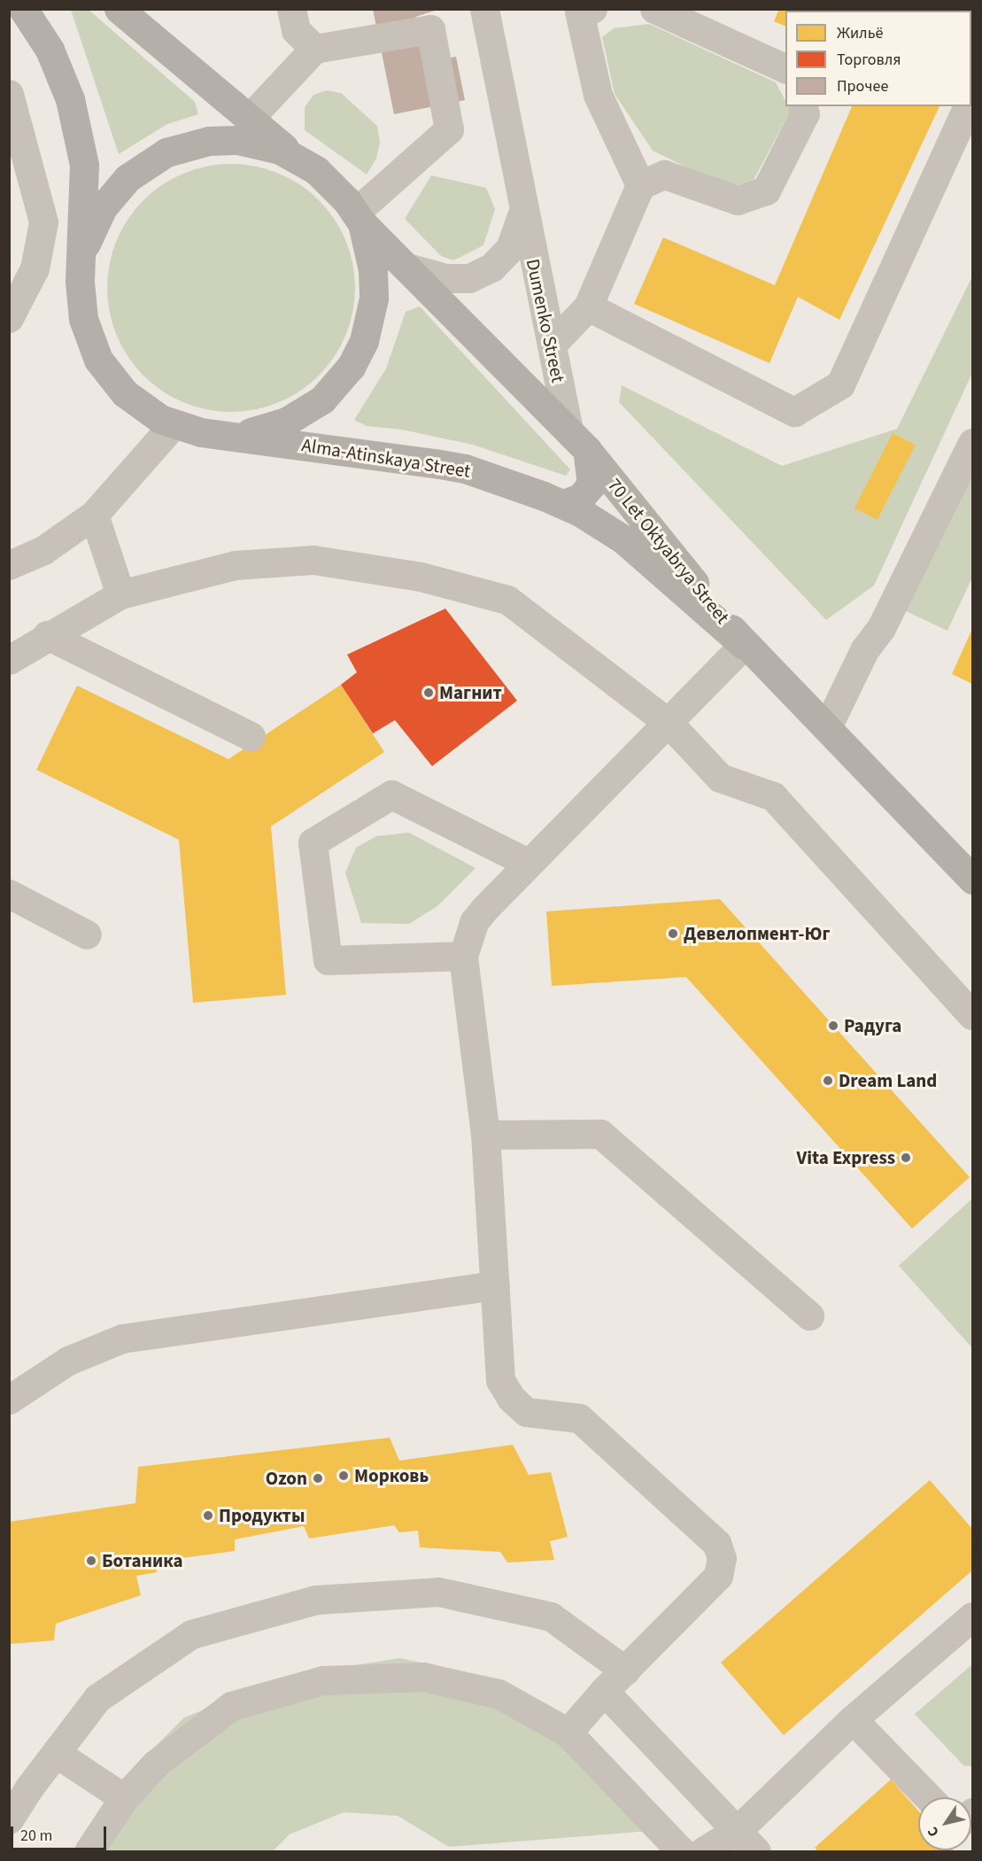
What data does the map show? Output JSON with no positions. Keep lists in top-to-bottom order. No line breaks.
{"streets":{"main road":["Alma-Atinskaya Street","70 Let Oktyabrya Street"],"street":["Dumenko Street"]},"crossings":[["Dumenko Street","70 Let Oktyabrya Street"],["Alma-Atinskaya Street","70 Let Oktyabrya Street"]],"places":["Магнит","Девелопмент-Юг","Радуга","Dream Land","Vita Express","Морковь","Ozon","Продукты","Ботаника"],"legend":["Жильё","Торговля","Прочее"],"scale_bar":"20 m","north":"bottom left"}
